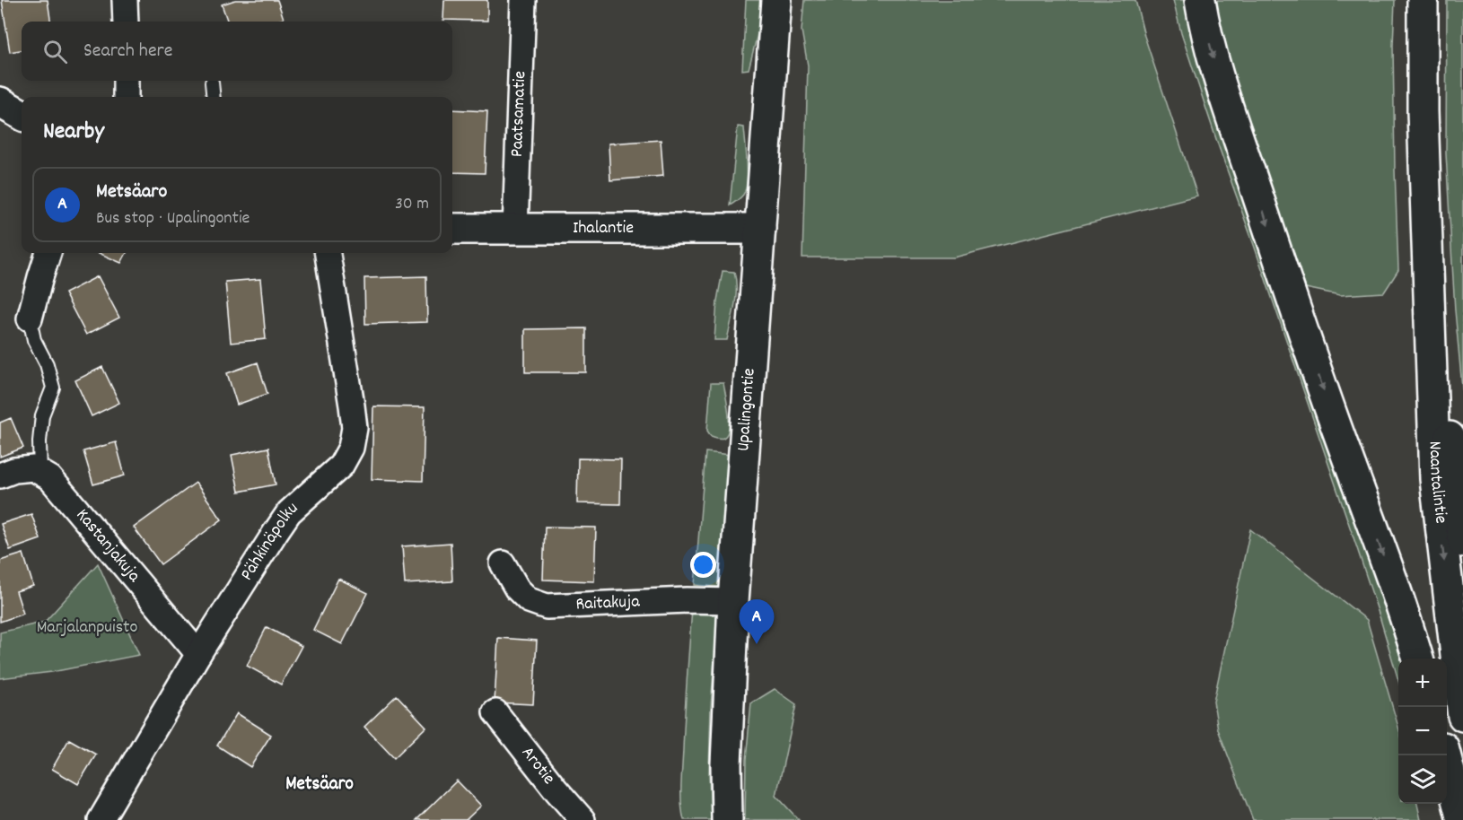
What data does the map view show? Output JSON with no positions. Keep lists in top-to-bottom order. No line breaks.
{"streets":{"main road":["Ihalantie","Upalingontie","Naantalintie"],"street":["Paatsamatie","Pähkinäpolku","Kastanjakuja","Raitakuja","Arotie"]},"crossings":[["Paatsamatie","Ihalantie"],["Ihalantie","Upalingontie"],["Upalingontie","Raitakuja"],["Pähkinäpolku","Kastanjakuja"]],"districts":["Metsäaro"],"parks":["Marjalanpuisto"],"page":{"search":"Search here","heading":"Nearby","list":[{"mark":"A","name":"Metsäaro","note":"Bus stop · Upalingontie","value":"30 m"}],"pins":"A","map_buttons":["+","−"]}}
